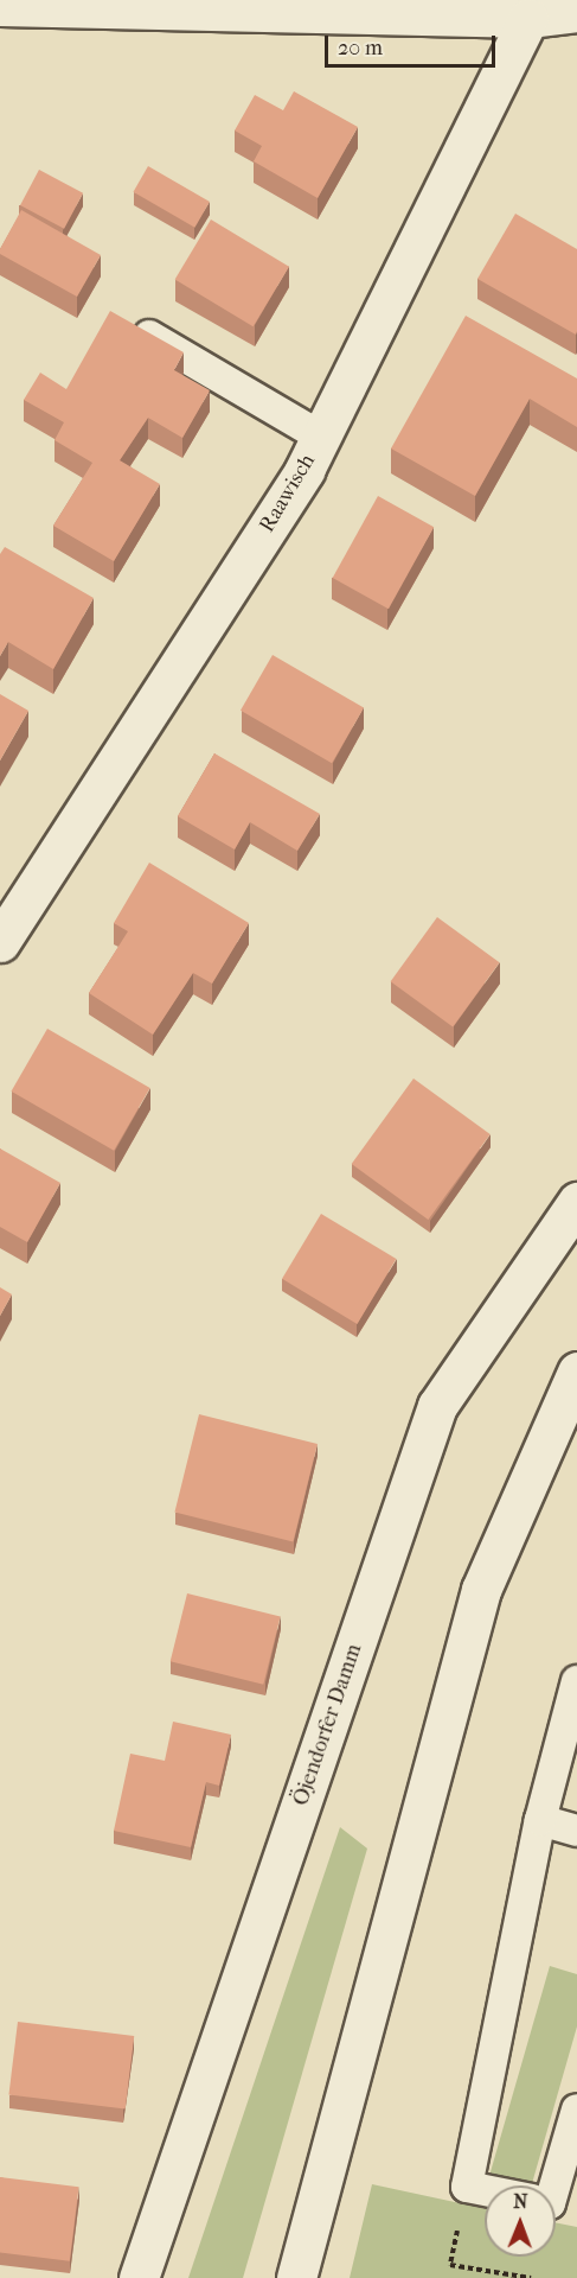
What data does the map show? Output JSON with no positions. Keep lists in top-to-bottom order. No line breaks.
{"streets":{"street":["Raawisch","Öjendorfer Damm"]},"scale_bar":"20 m","north":"top"}
